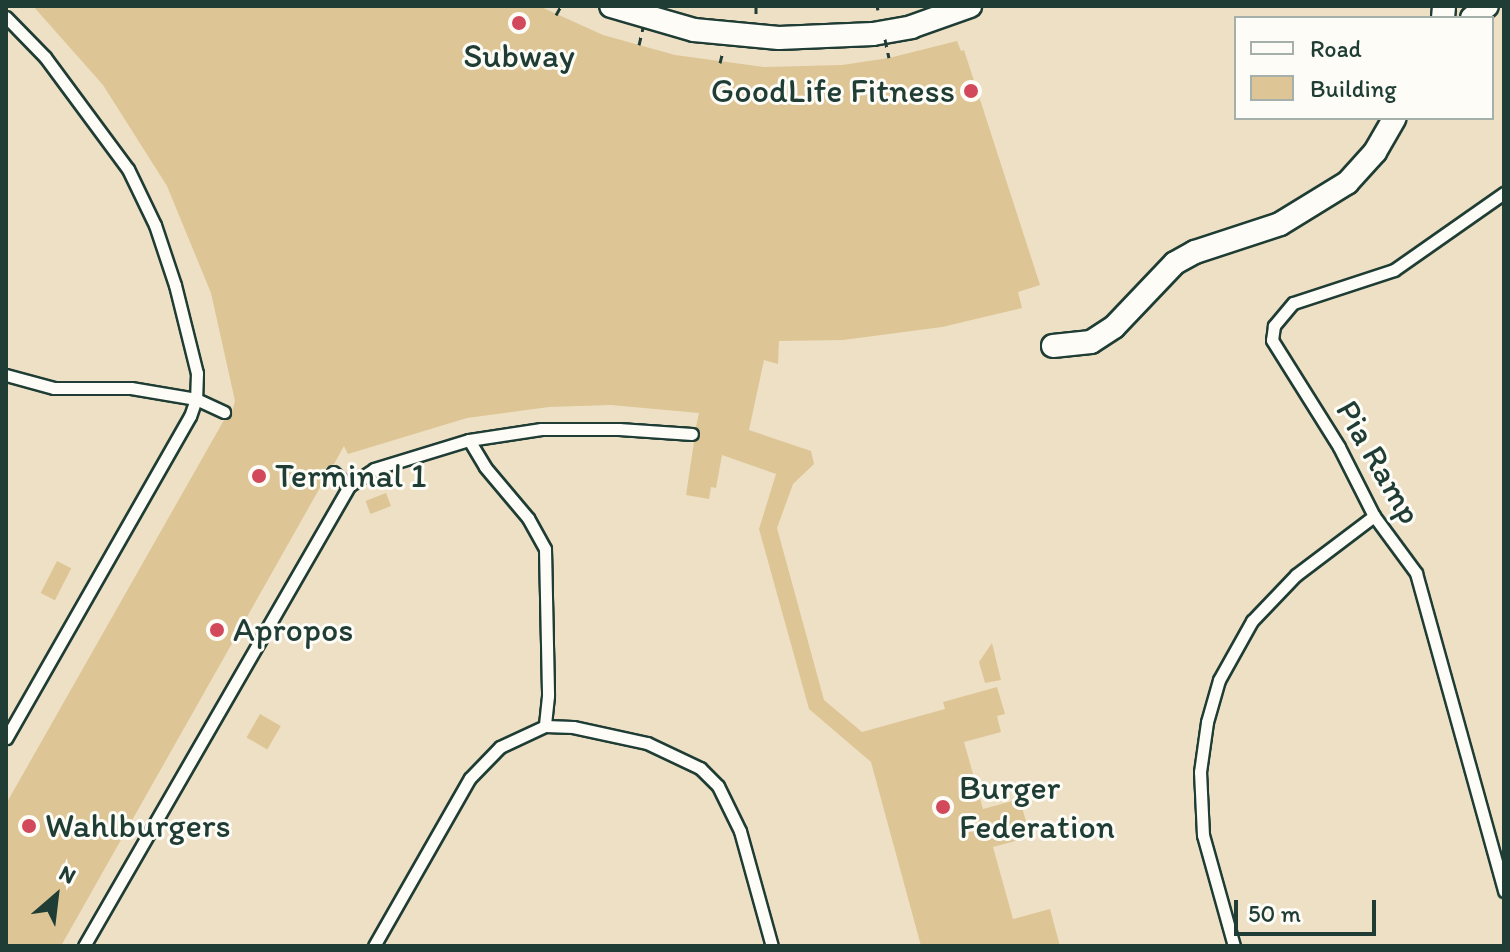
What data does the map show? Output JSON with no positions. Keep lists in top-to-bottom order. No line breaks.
{"streets":{"lane":["Pia Ramp"]},"places":["Subway","GoodLife Fitness","Terminal 1","Apropos","Burger Federation","Wahlburgers"],"legend":["Road","Building"],"scale_bar":"50 m","north":"top right"}
